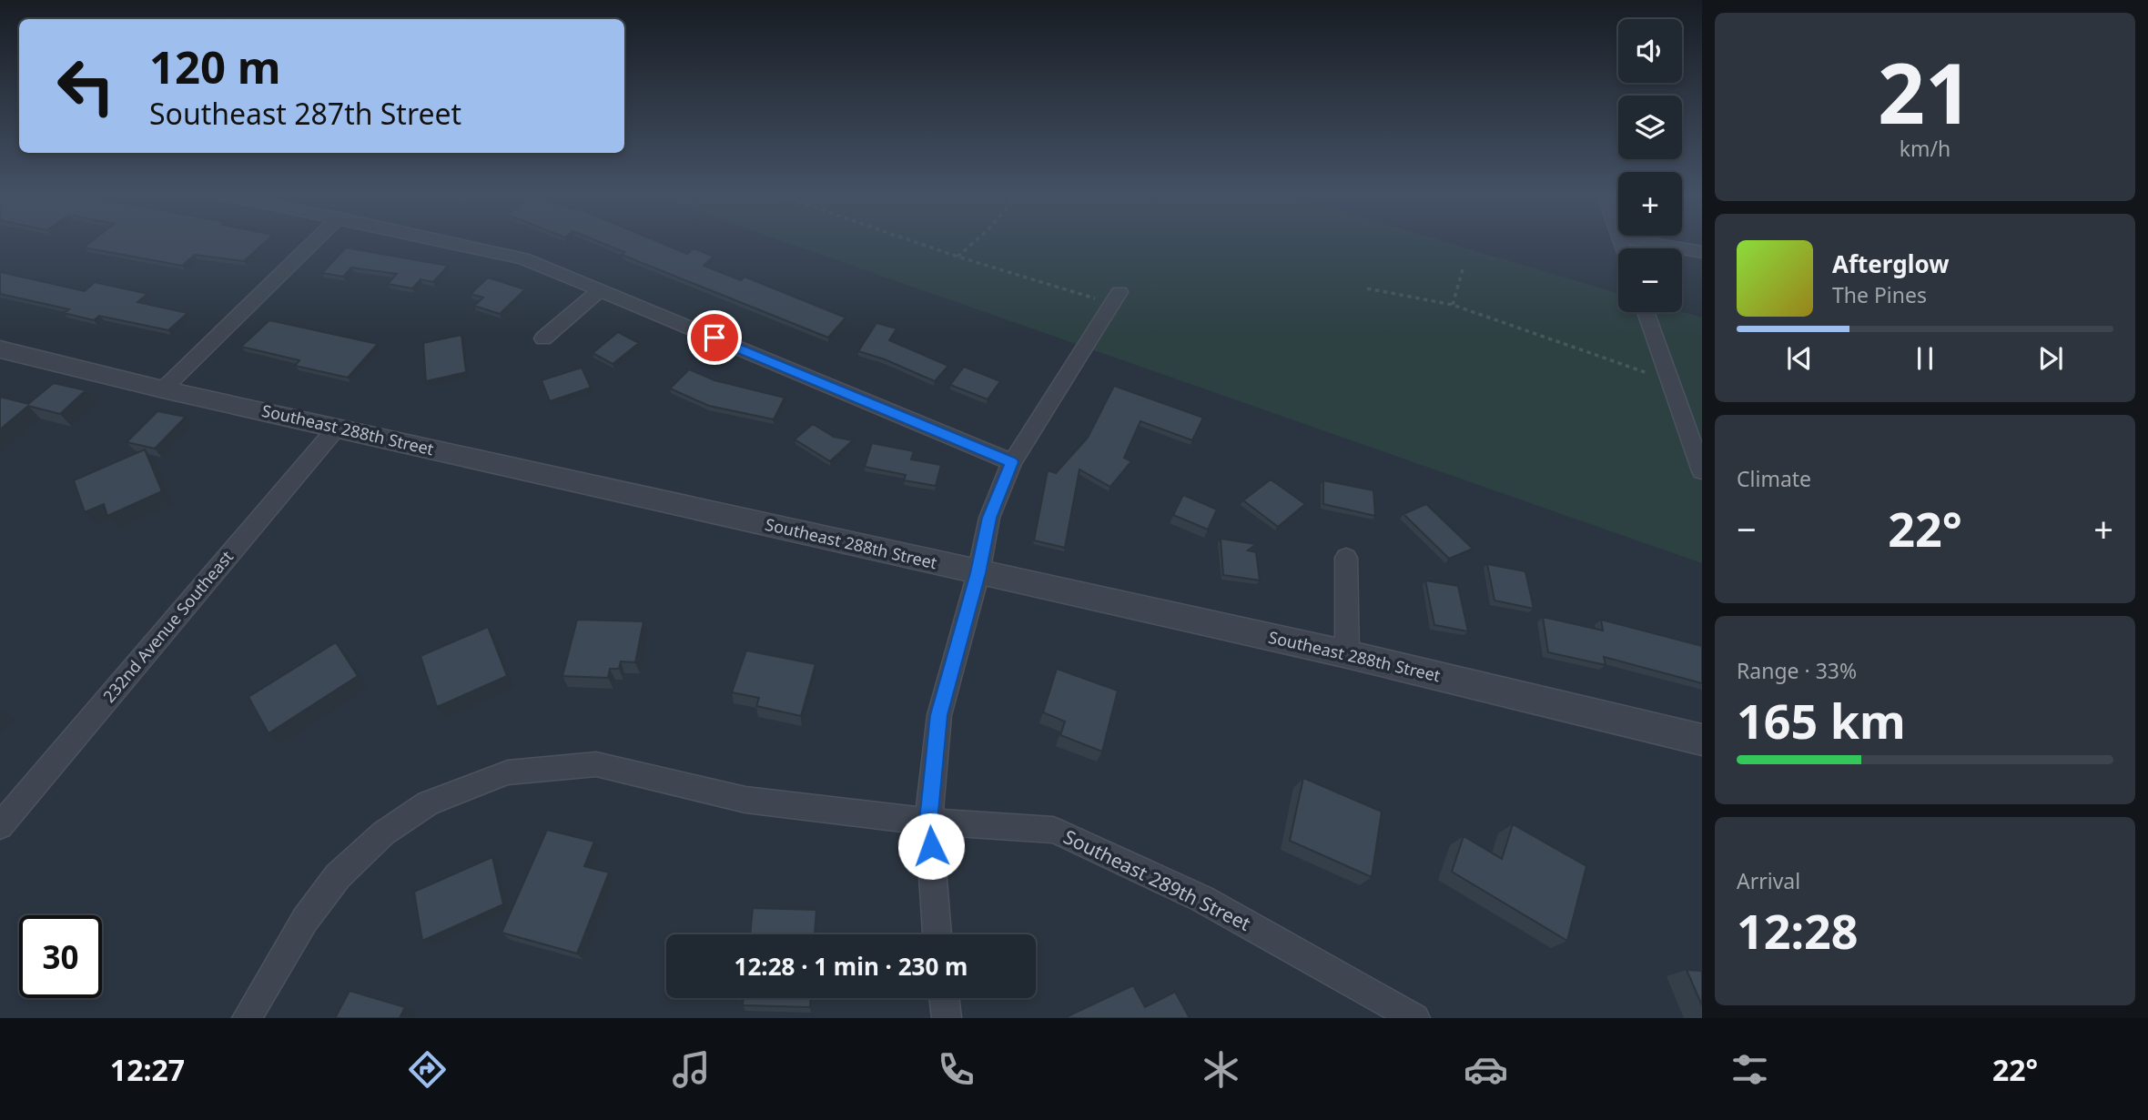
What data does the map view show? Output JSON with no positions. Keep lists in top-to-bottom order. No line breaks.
{"streets":{"street":["Southeast 288th Street","232nd Avenue Southeast","Southeast 289th Street"]},"crossings":[["Southeast 288th Street","232nd Avenue Southeast"]],"page":{"tile":[["21","km/h"],"Climate",["Range · 33%","165 km"],["Arrival","12:28"]],"map_buttons":["+","−"],"turn":["120 m","Southeast 287th Street"],"song":["Afterglow","The Pines"],"heat":["−","22°","+"],"limit":"30","trip":"12:28 · 1 min · 230 m","tabs":["12:27","22°"]}}
